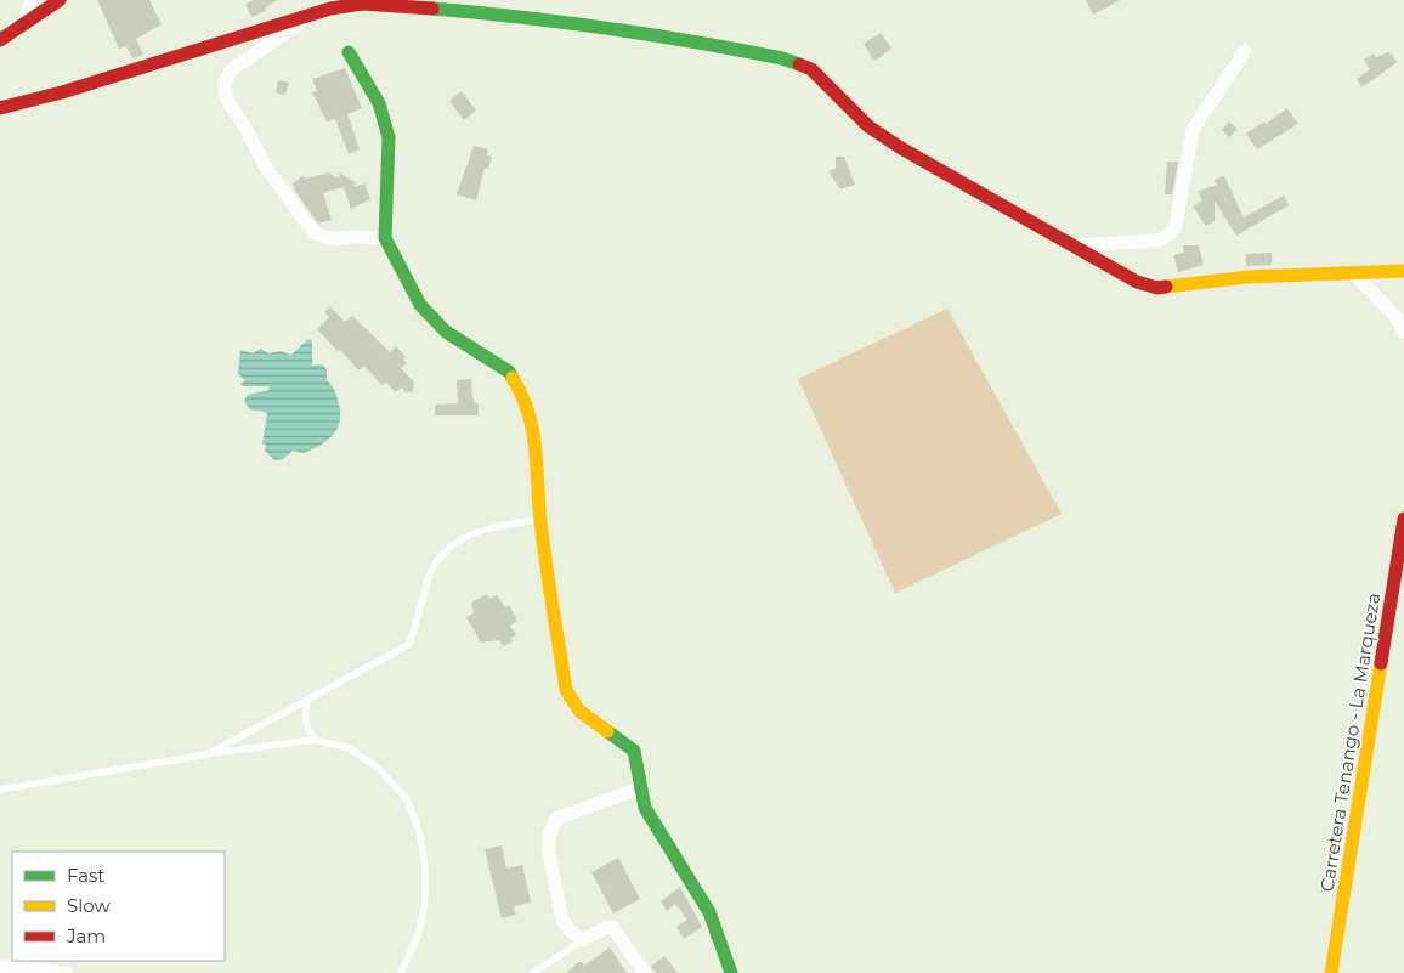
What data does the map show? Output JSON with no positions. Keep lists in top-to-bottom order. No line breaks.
{"streets":{"street":["Carretera Tenango - La Marqueza"]},"legend":["Fast","Slow","Jam"]}
